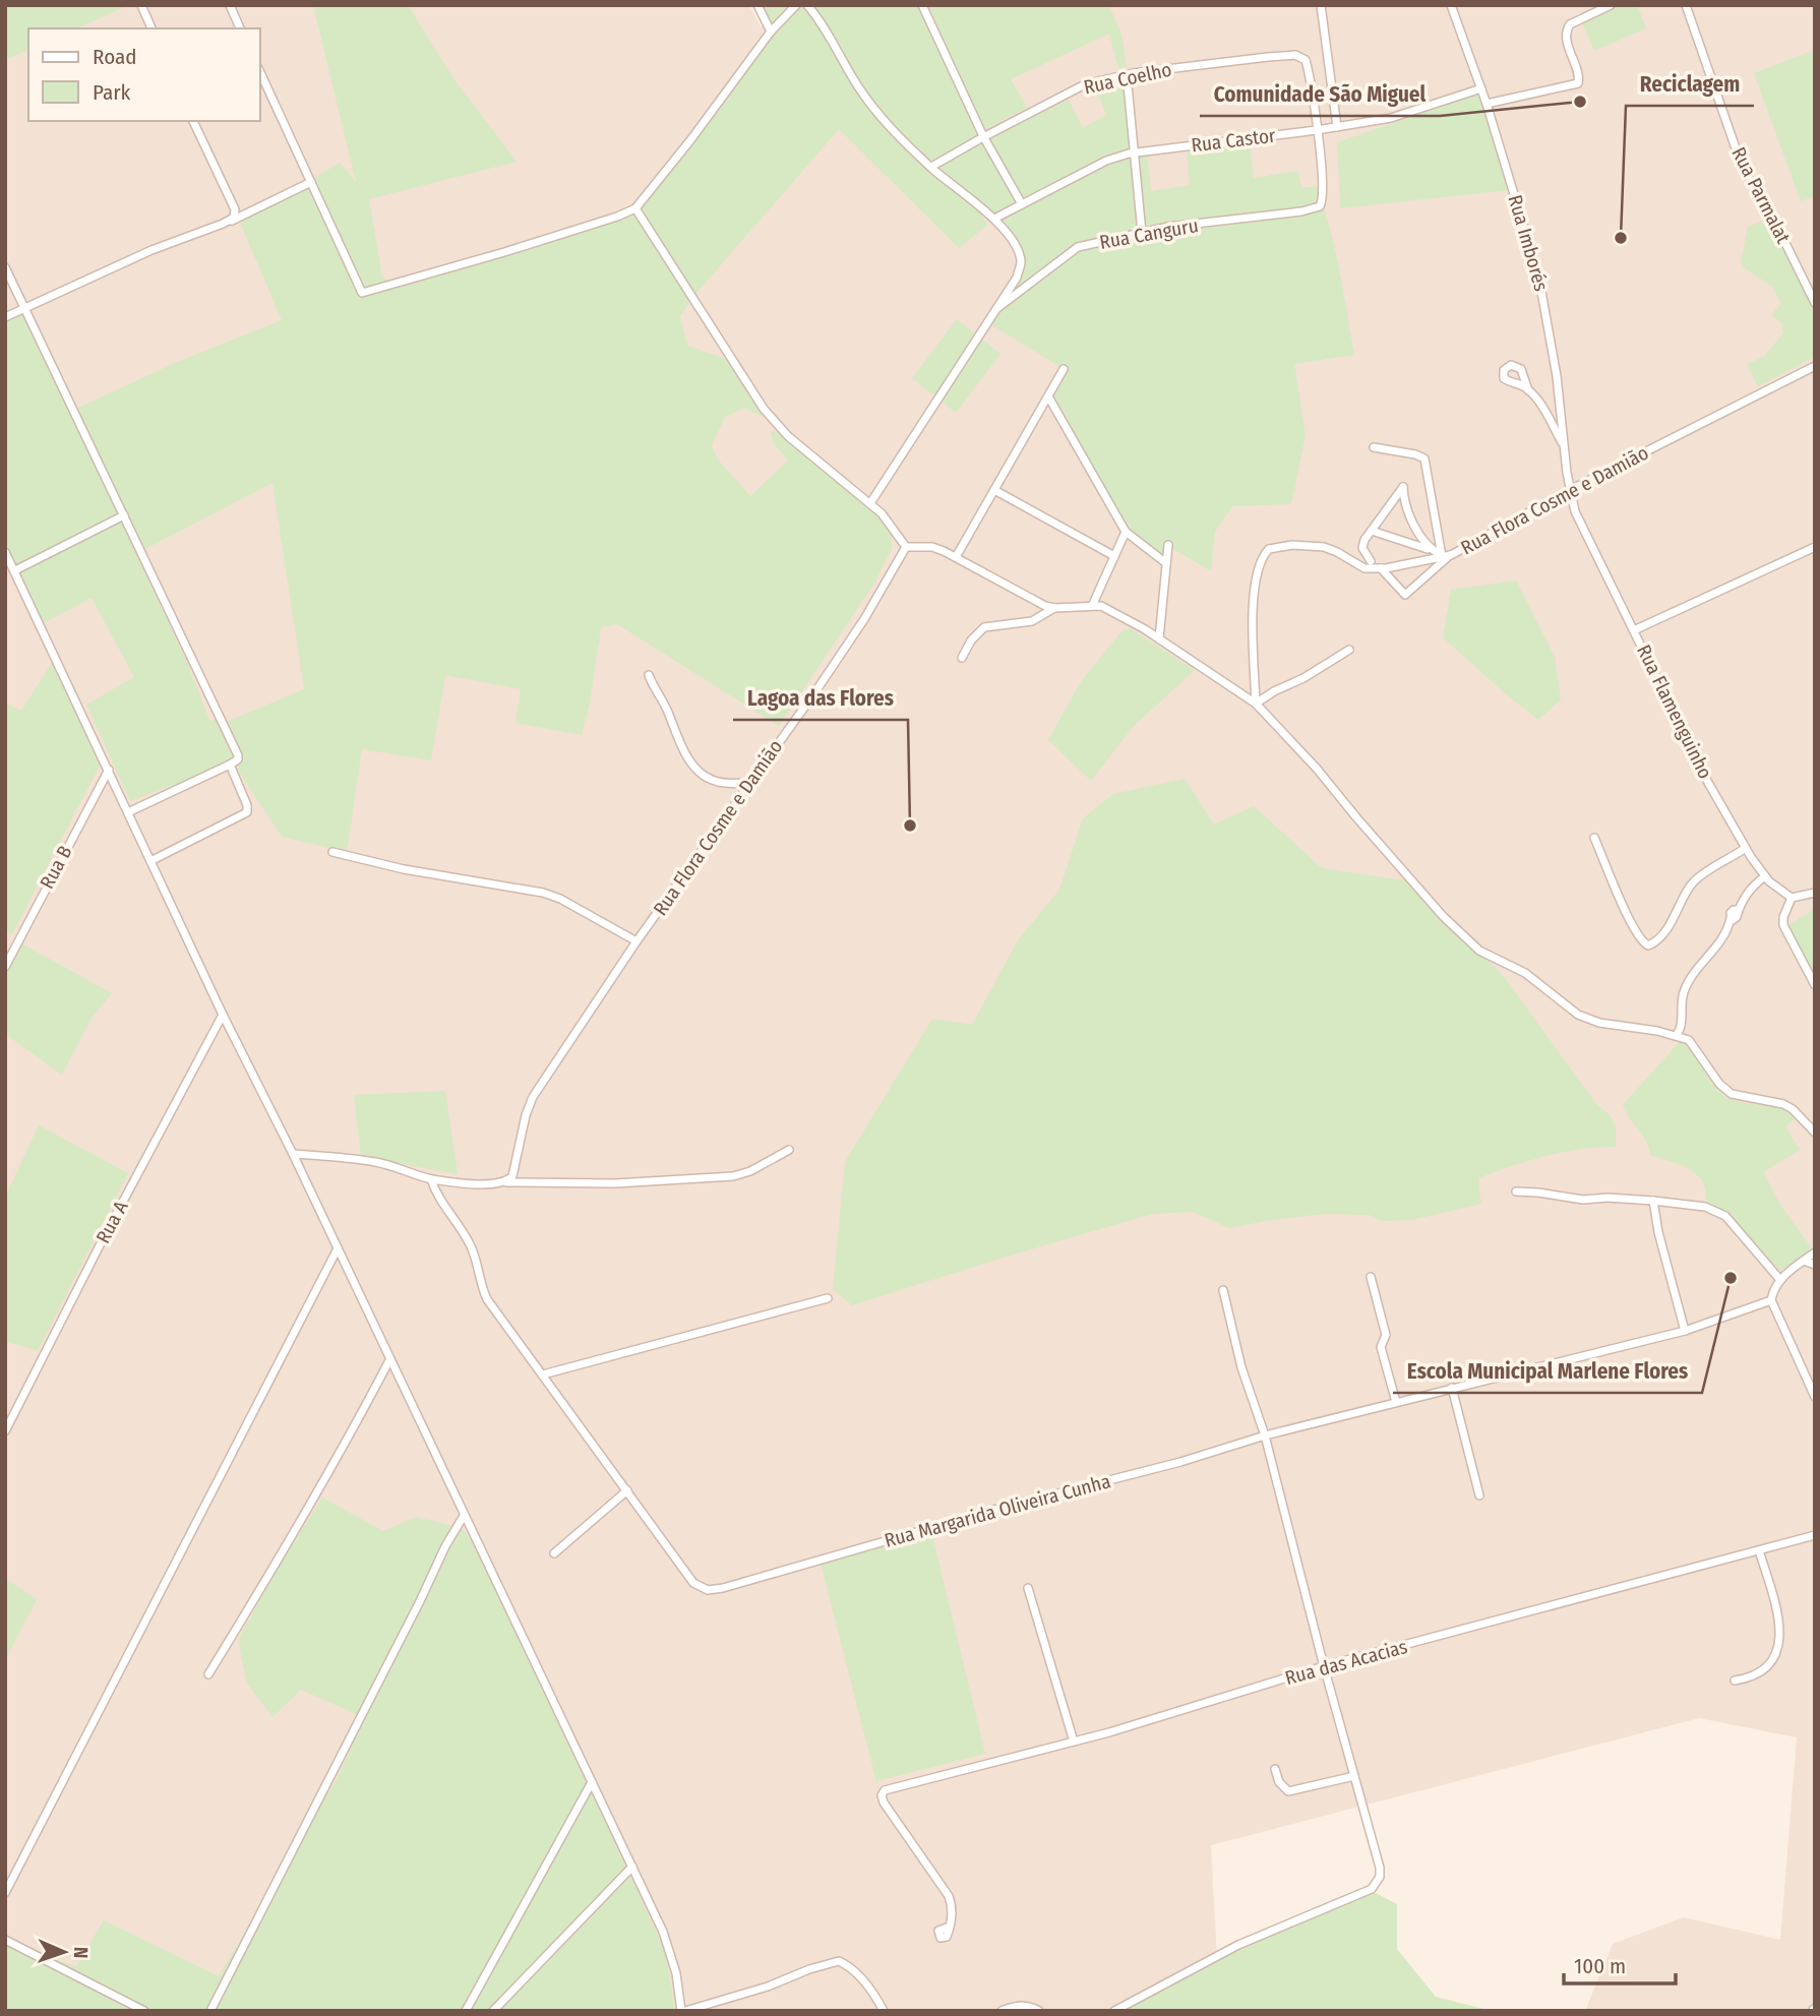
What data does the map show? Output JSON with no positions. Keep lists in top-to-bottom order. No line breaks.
{"streets":{"street":["Rua Coelho","Rua Castor","Rua Parmalat","Rua Canguru","Rua Imborés","Rua Flora Cosme e Damião","Rua Flamenguinho","Rua B","Rua A","Rua Margarida Oliveira Cunha","Rua das Acacias"]},"crossings":[["Rua Coelho","Rua Castor"],["Rua Coelho","Rua Canguru"],["Rua Castor","Rua Canguru"],["Rua Castor","Rua Imborés"],["Rua Imborés","Rua Flora Cosme e Damião"],["Rua Imborés","Rua Flamenguinho"],["Rua Flora Cosme e Damião","Rua Flamenguinho"]],"places":["Comunidade São Miguel","Reciclagem","Lagoa das Flores","Escola Municipal Marlene Flores"],"legend":["Road","Park"],"scale_bar":"100 m","north":"right"}
